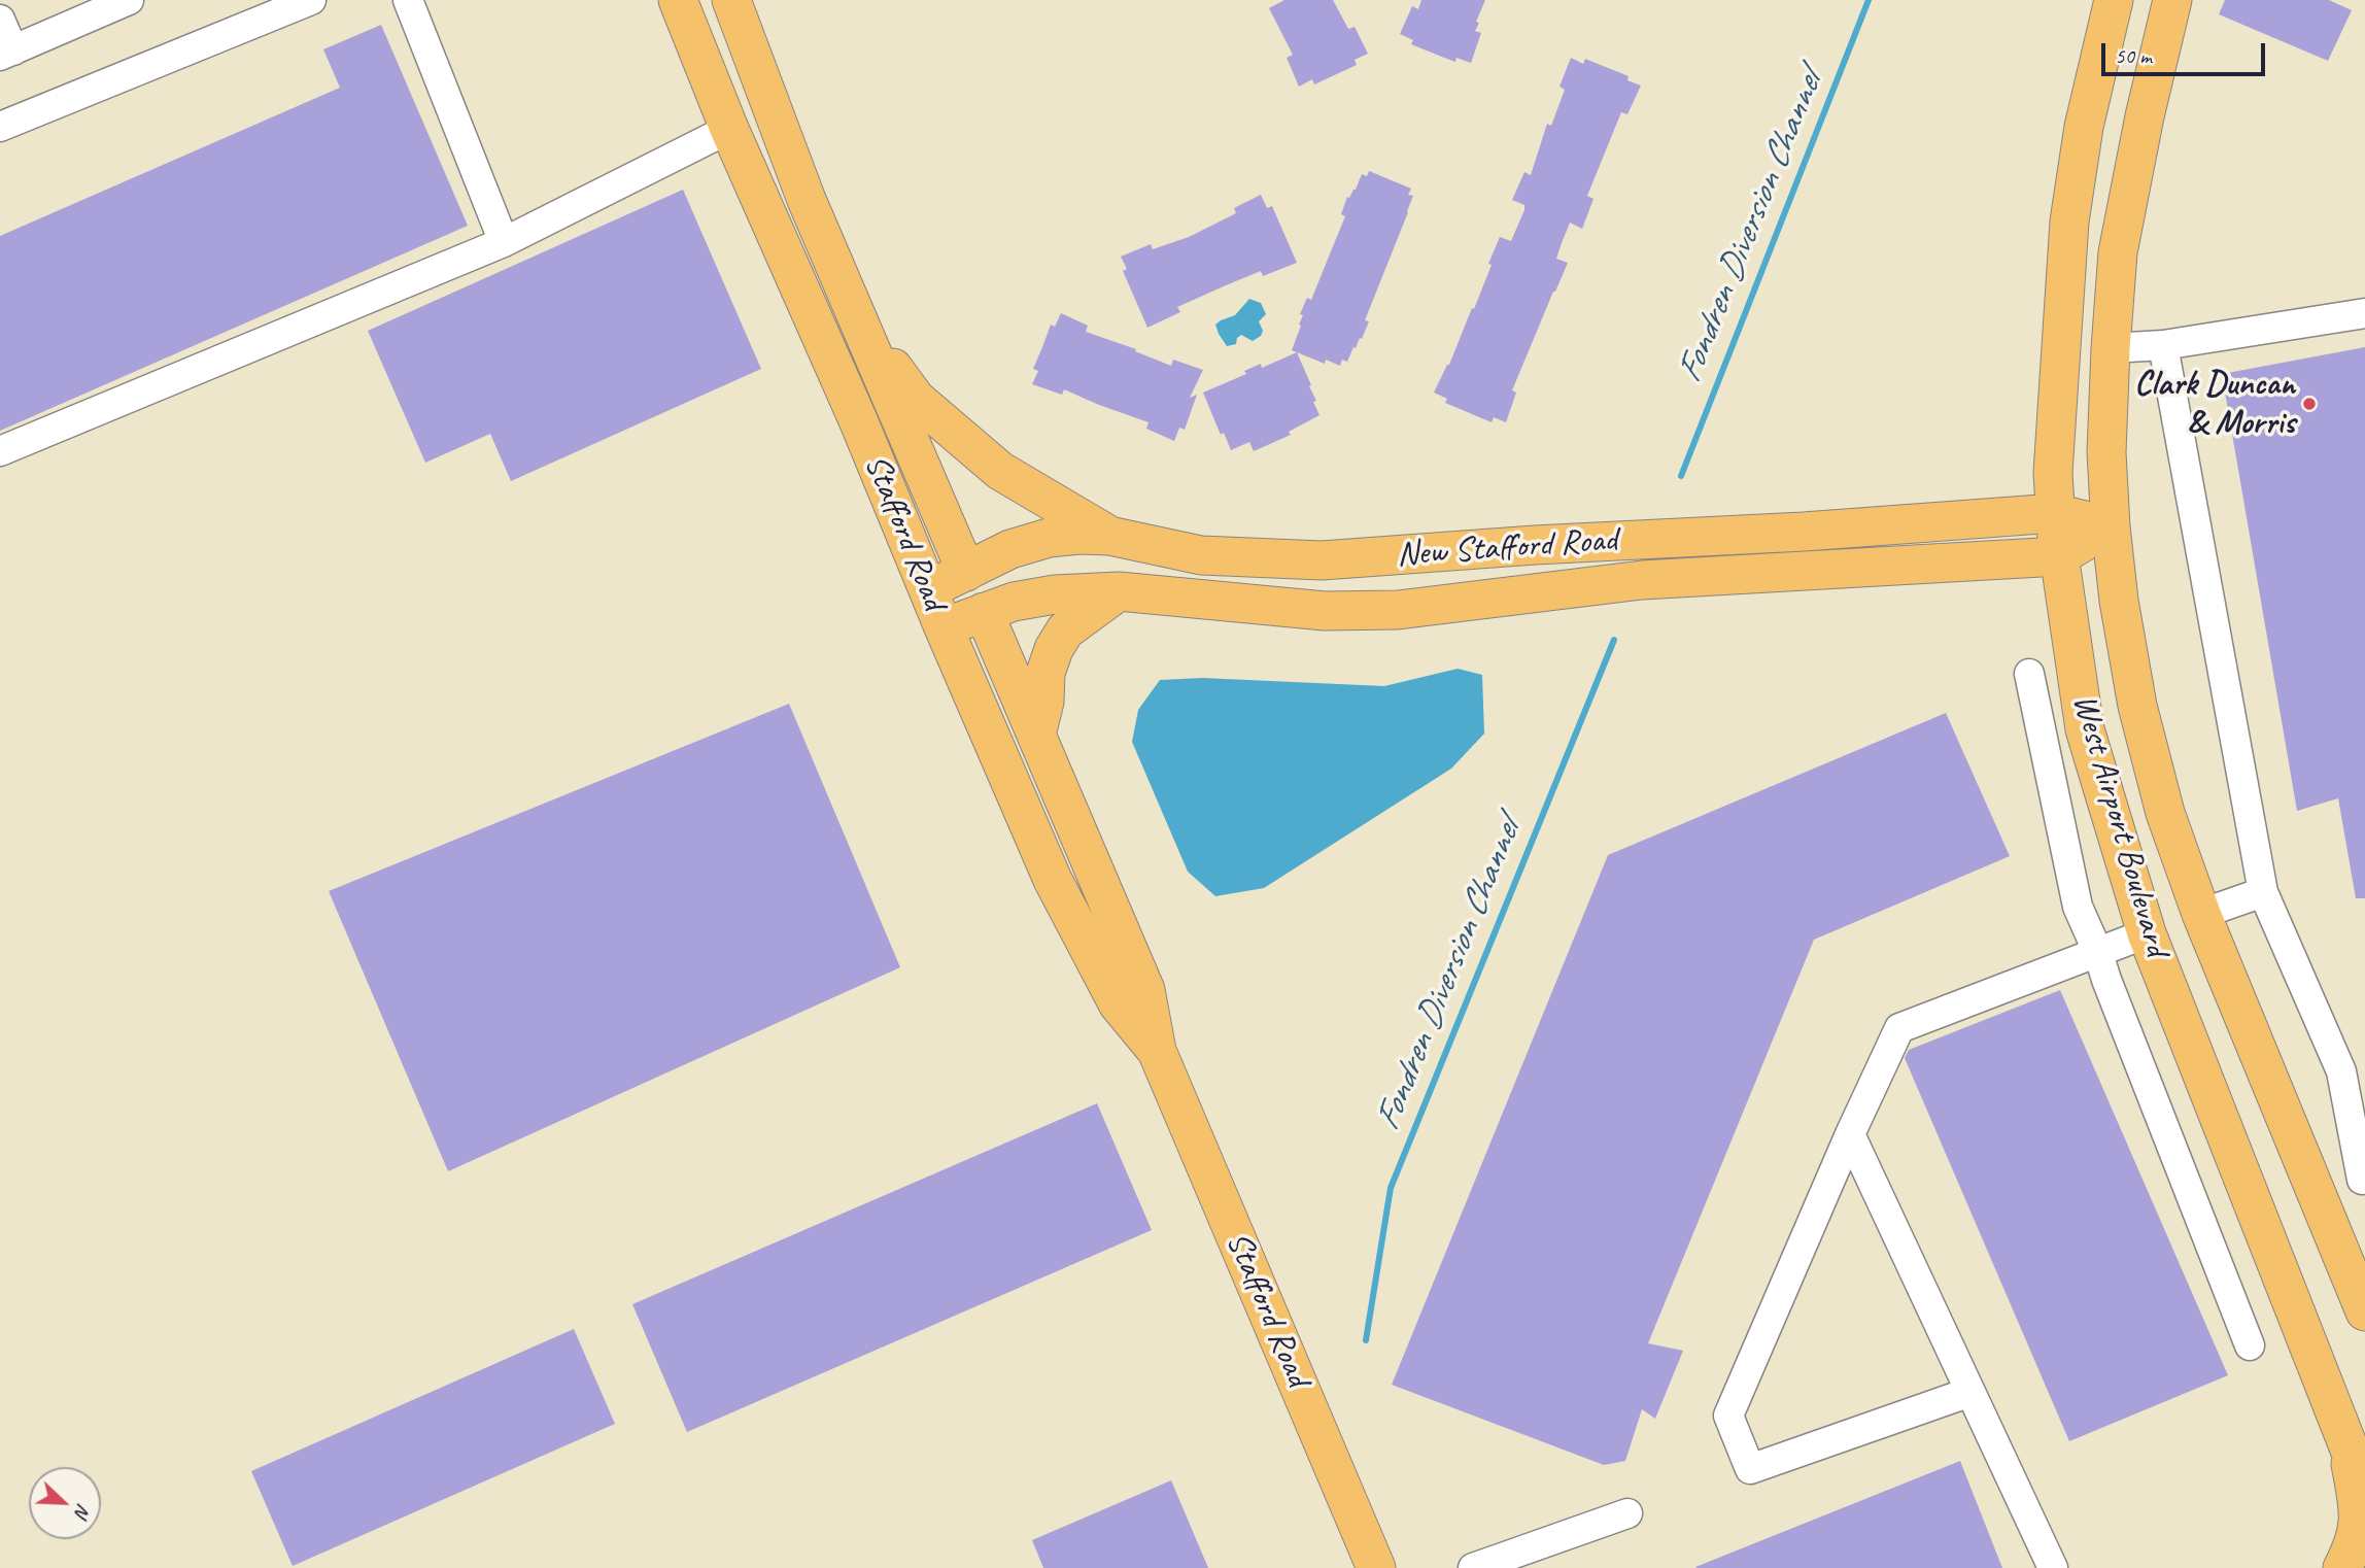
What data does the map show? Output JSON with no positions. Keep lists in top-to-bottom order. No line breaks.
{"streets":{"main road":["Stafford Road","New Stafford Road","West Airport Boulevard"]},"crossings":[["Stafford Road","New Stafford Road"],["New Stafford Road","West Airport Boulevard"]],"water":["Fondren Diversion Channel"],"places":["Clark Duncan & Morris"],"scale_bar":"50 m","north":"bottom right"}
